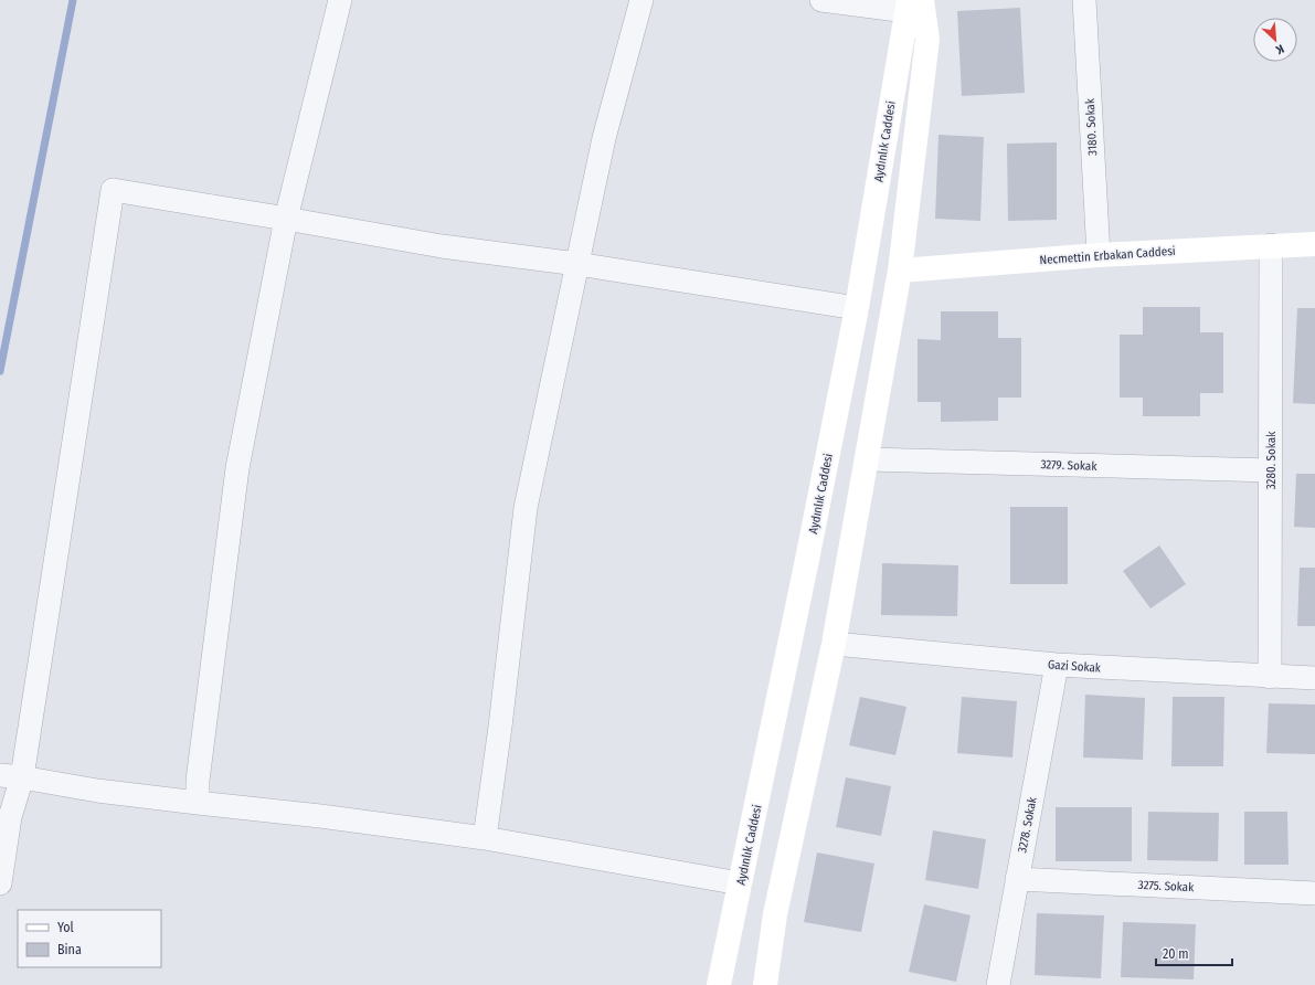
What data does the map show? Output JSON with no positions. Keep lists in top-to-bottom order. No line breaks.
{"streets":{"main road":["Aydınlık Caddesi","Necmettin Erbakan Caddesi"],"street":["3180. Sokak","3280. Sokak","3279. Sokak","Gazi Sokak","3278. Sokak","3275. Sokak"]},"crossings":[["3180. Sokak","Necmettin Erbakan Caddesi"],["Necmettin Erbakan Caddesi","3280. Sokak"],["3280. Sokak","3279. Sokak"],["3280. Sokak","Gazi Sokak"],["Gazi Sokak","3278. Sokak"],["3278. Sokak","3275. Sokak"]],"legend":["Yol","Bina"],"scale_bar":"20 m","north":"bottom right"}
